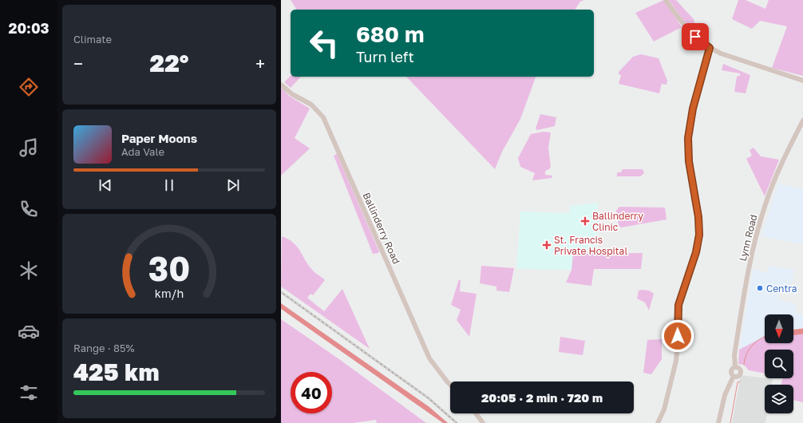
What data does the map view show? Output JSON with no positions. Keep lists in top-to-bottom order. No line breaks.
{"streets":{"street":["Ballinderry Road","Lynn Road"]},"places":{"health":["Ballinderry Clinic","St. Francis Private Hospital"],"other":["Centra"]},"north":"bottom","page":{"tabs":"20:03","tile":["Climate",["Range · 85%","425 km"]],"turn":["680 m","Turn left"],"heat":["−","22°","+"],"song":["Paper Moons","Ada Vale"],"limit":"40","trip":"20:05 · 2 min · 720 m","gauge":["30","km/h"]}}
